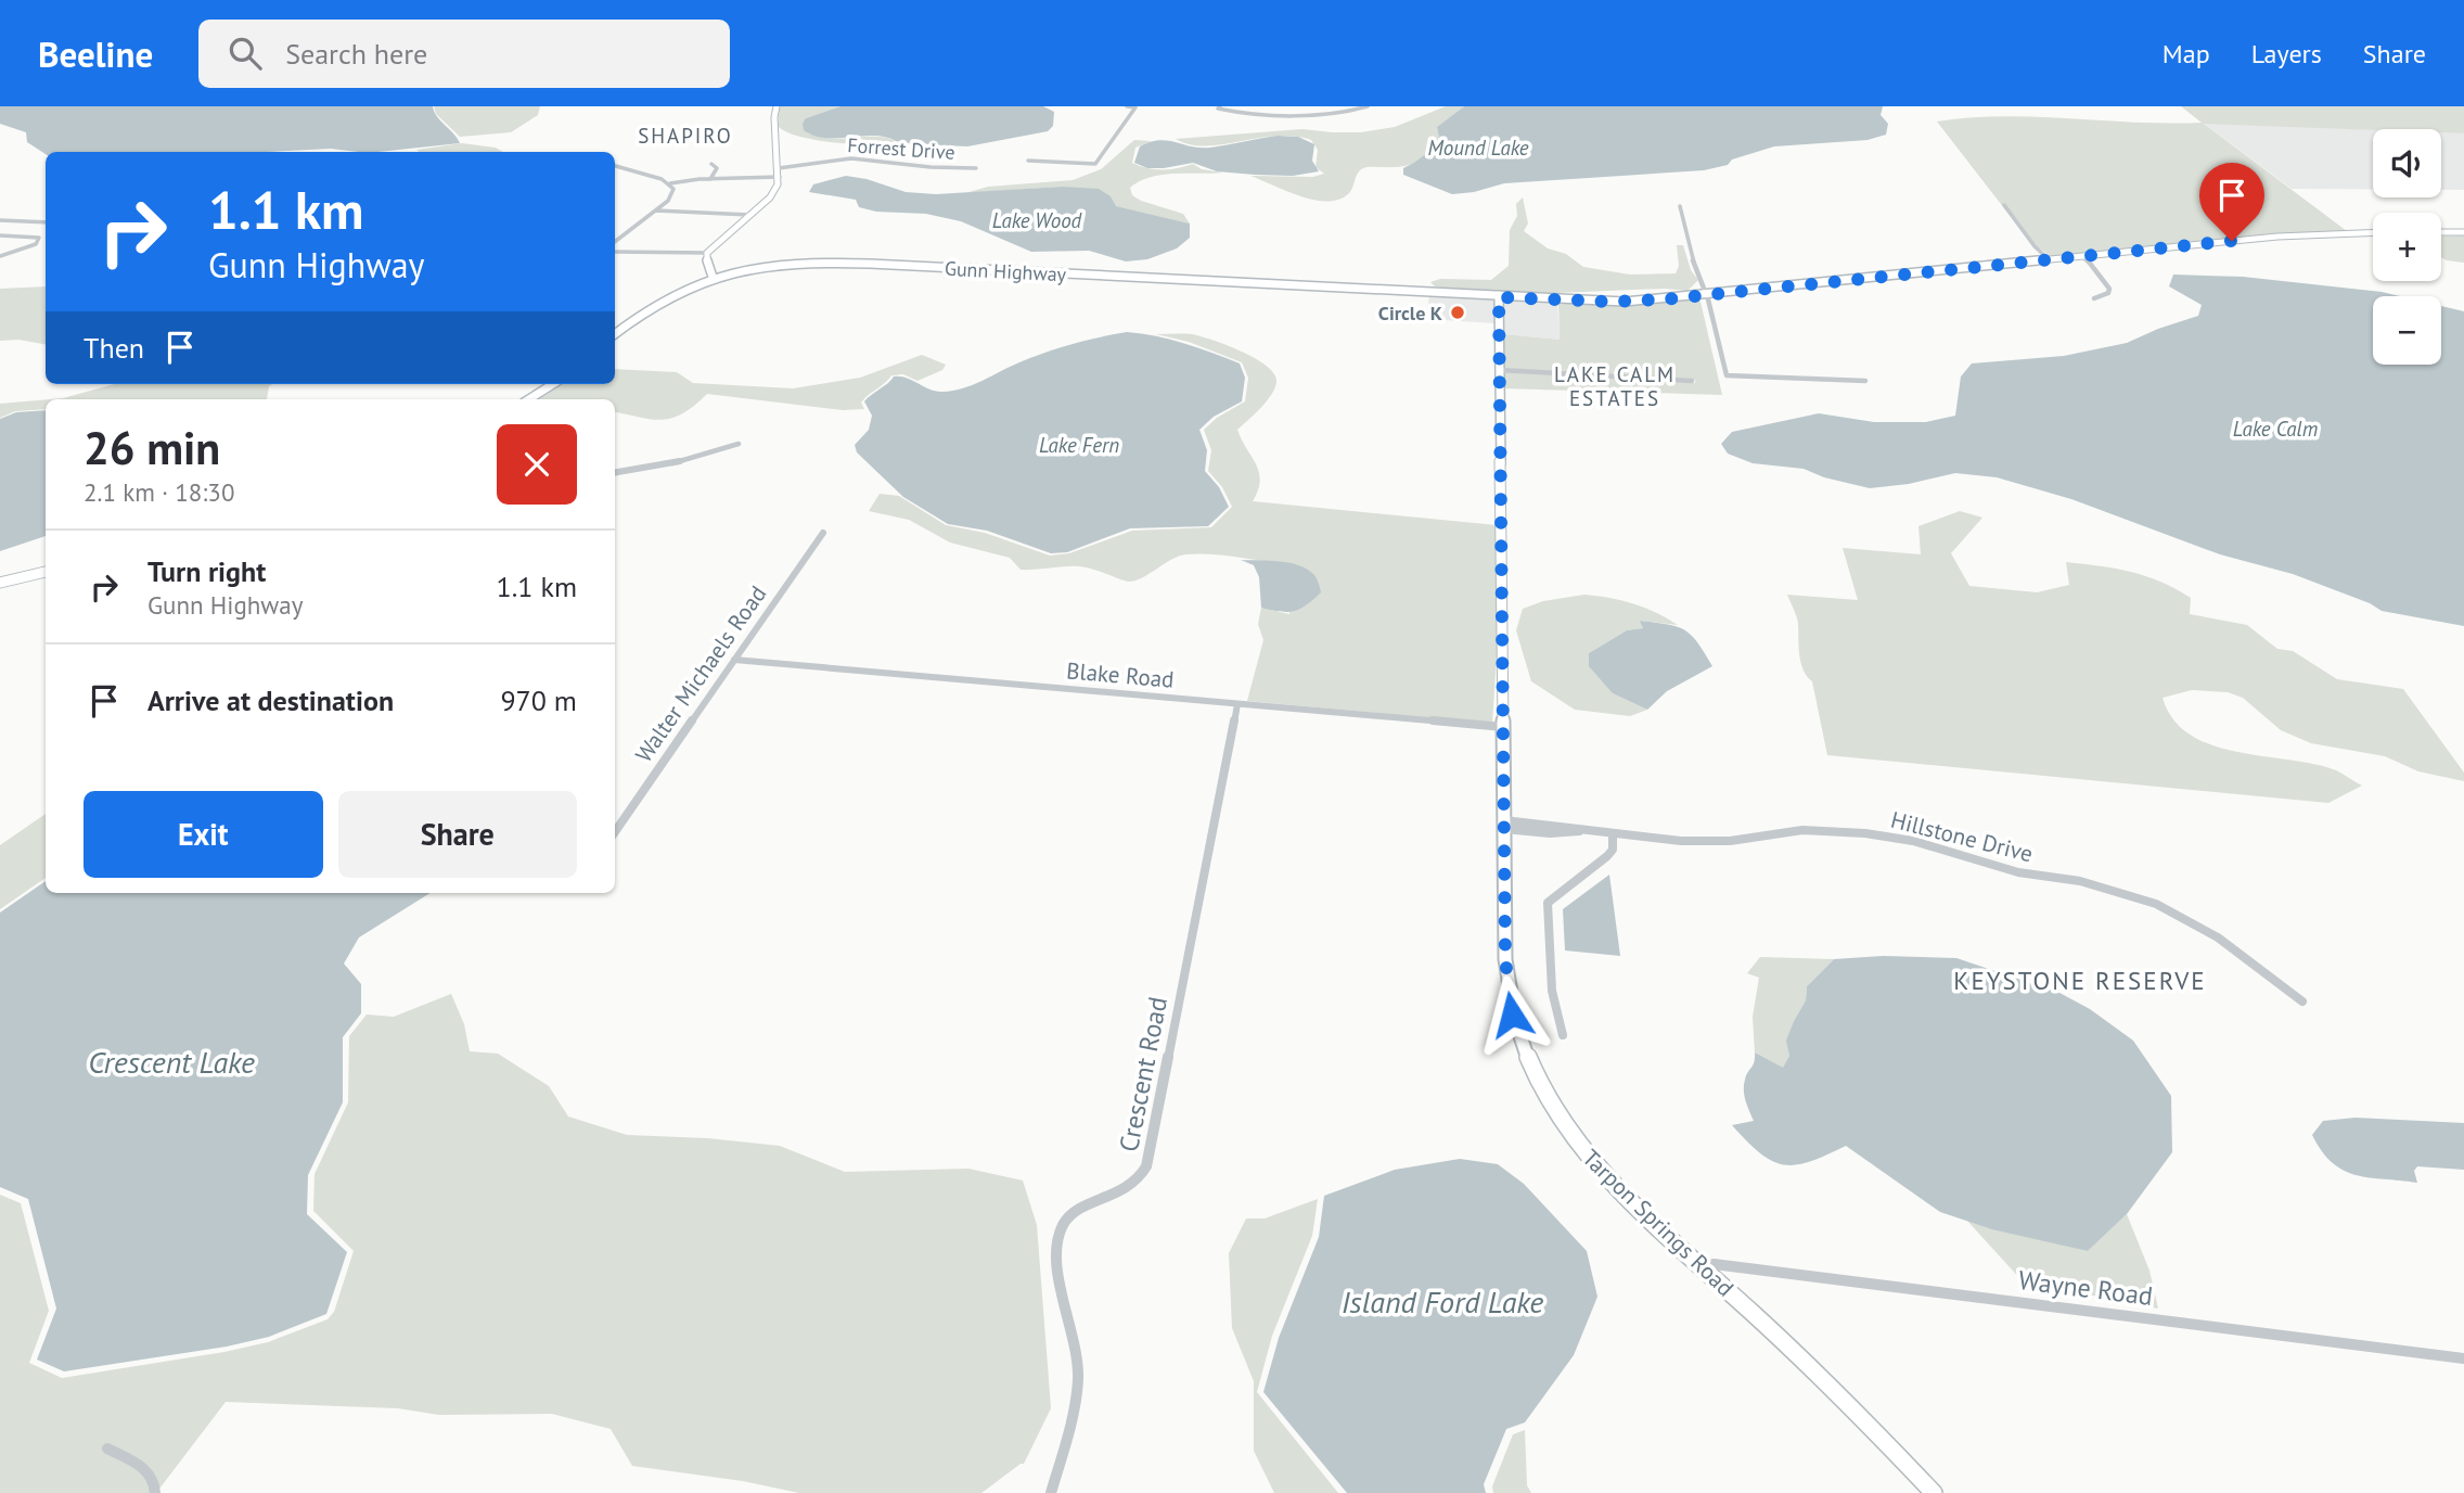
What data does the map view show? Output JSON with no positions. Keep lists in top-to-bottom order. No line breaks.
{"streets":{"main road":["Gunn Highway","Tarpon Springs Road"],"street":["Forrest Drive","Walter Michaels Road","Blake Road","Hillstone Drive","Crescent Road","Wayne Road"]},"crossings":[["Gunn Highway","Tarpon Springs Road"],["Walter Michaels Road","Blake Road"],["Blake Road","Crescent Road"],["Blake Road","Tarpon Springs Road"],["Hillstone Drive","Tarpon Springs Road"],["Tarpon Springs Road","Wayne Road"]],"districts":["SHAPIRO","LAKE CALM ESTATES","KEYSTONE RESERVE"],"water":["Mound Lake","Lake Wood","Lake Calm","Lake Fern","Crescent Lake","Island Ford Lake"],"places":["Circle K"],"page":{"header":"Beeline","search":"Search here","nav":["Map","Layers","Share"],"map_buttons":["+","−"],"turn":["1.1 km","Gunn Highway"],"then":"Then","heading":["26 min","2.1 km · 18:30"],"list":[{"name":"Turn right","note":"Gunn Highway","value":"1.1 km"},{"name":"Arrive at destination","value":"970 m"}],"buttons":["Exit","Share"]}}
